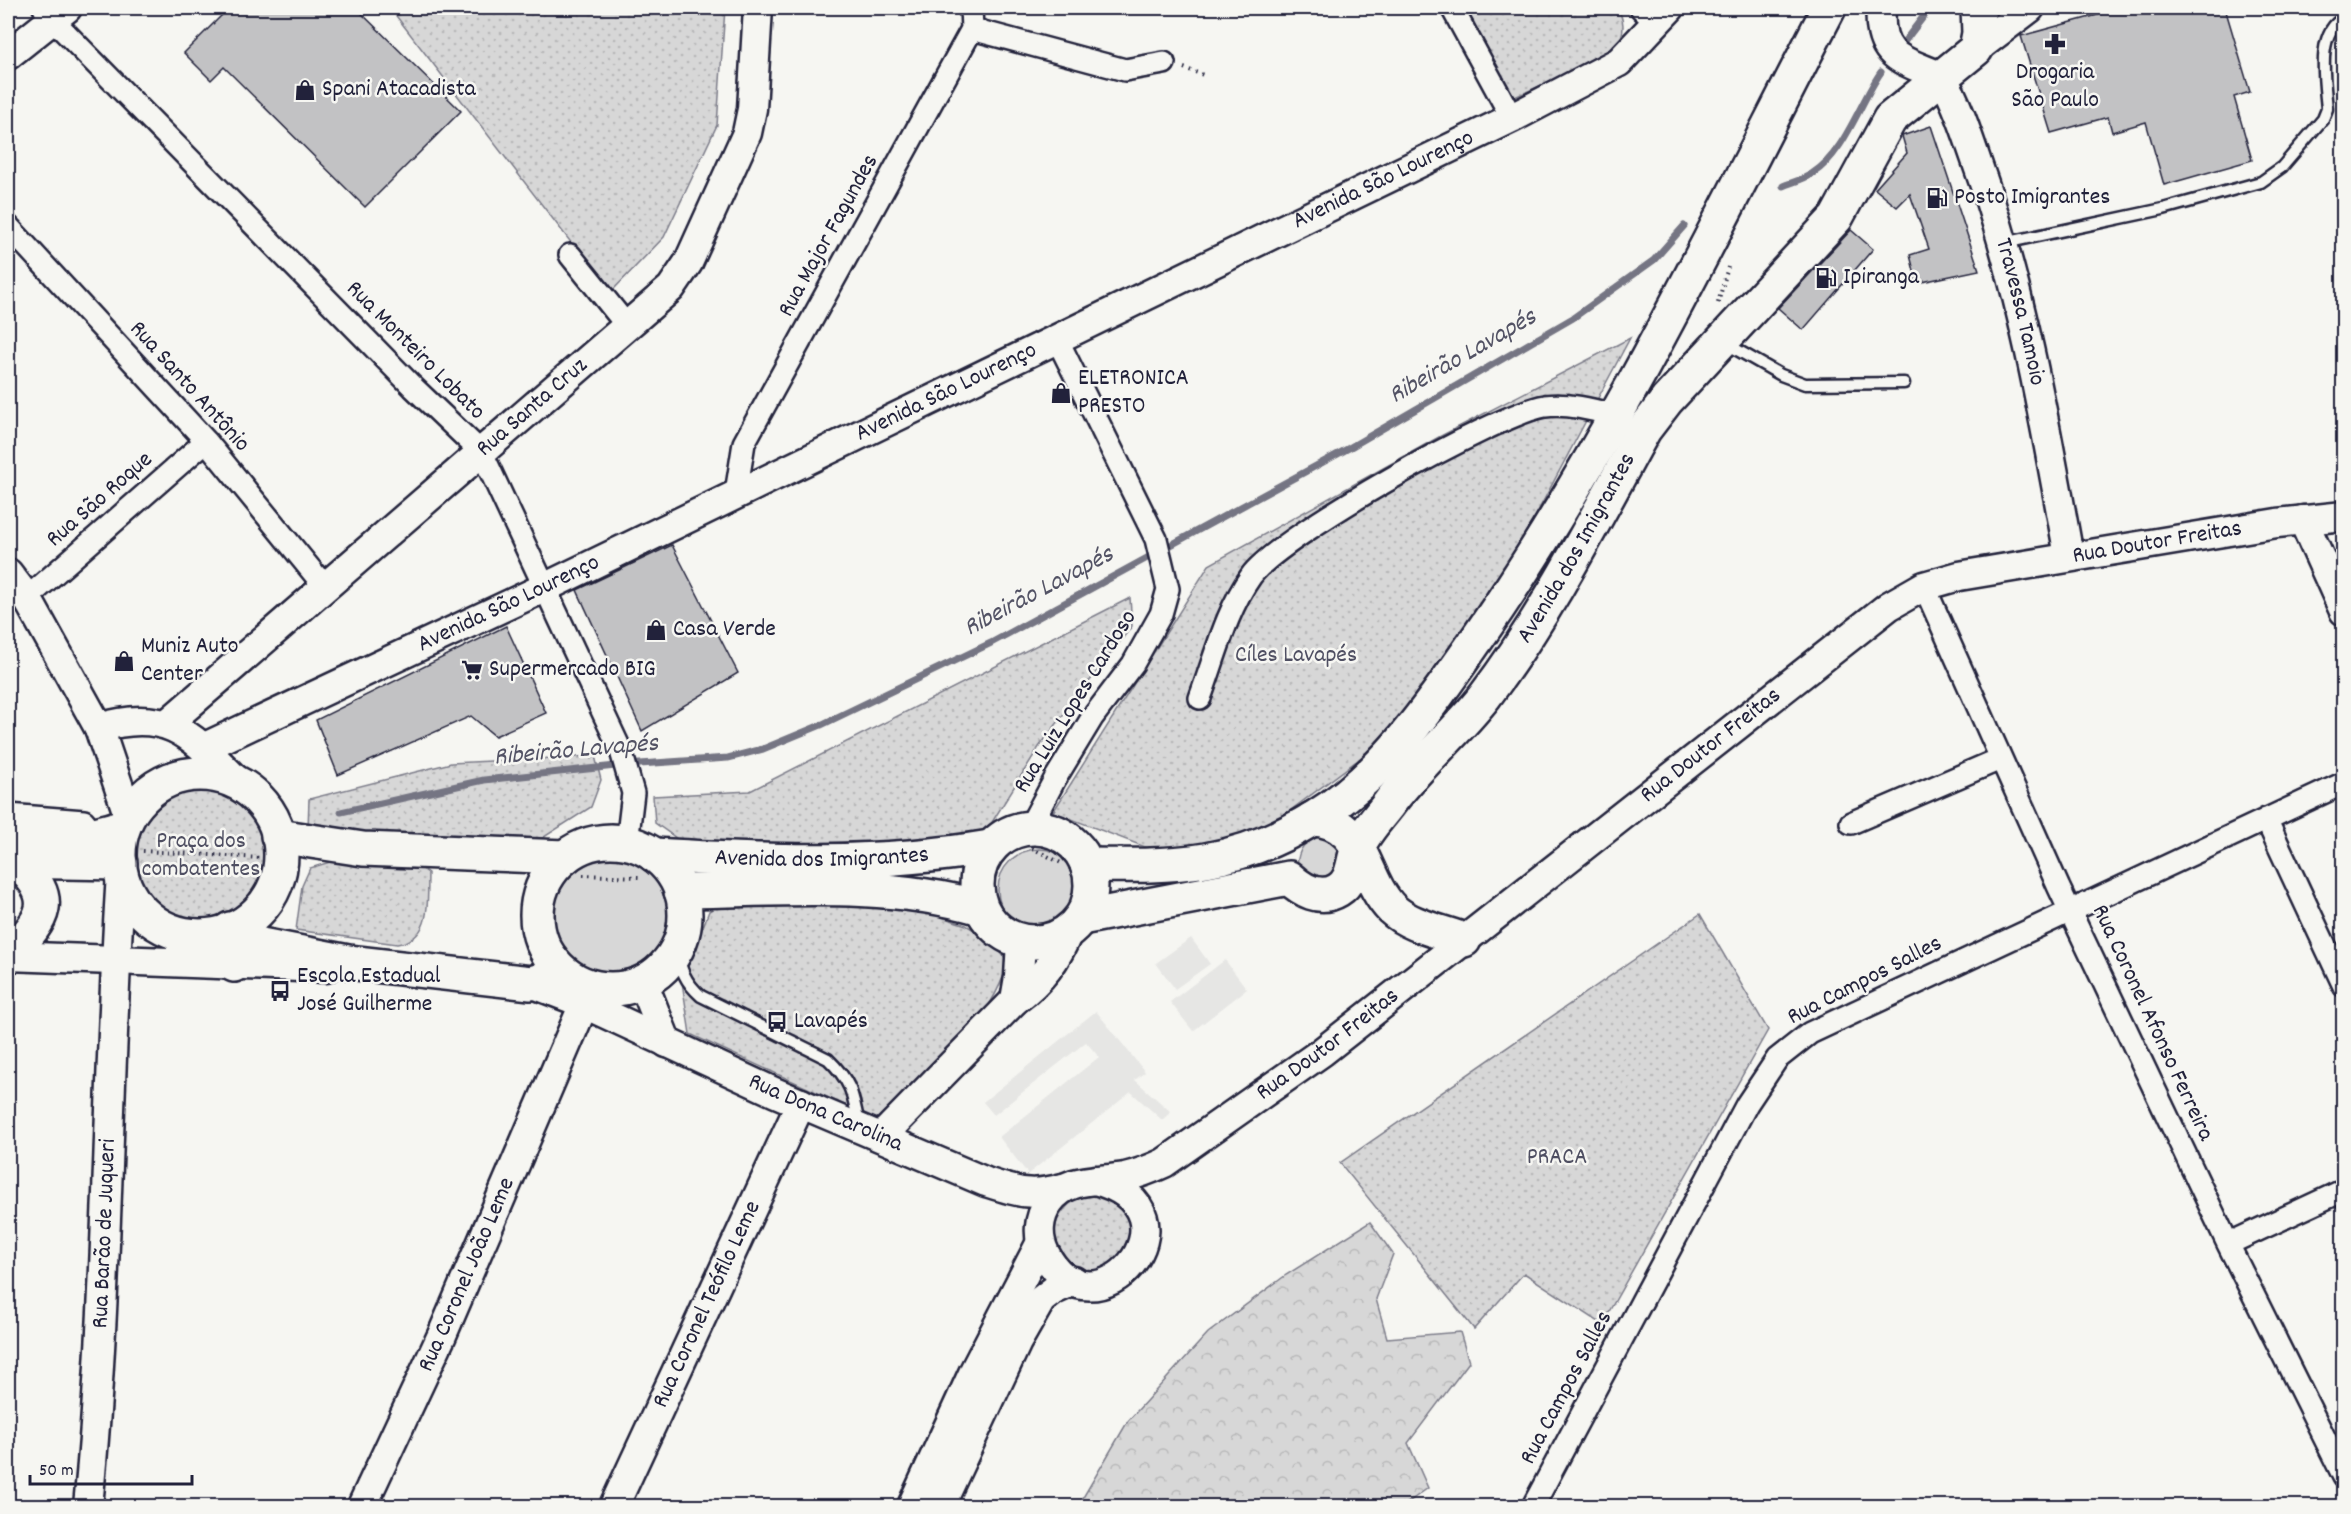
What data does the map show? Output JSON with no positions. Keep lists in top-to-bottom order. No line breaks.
{"streets":{"main road":["Avenida dos Imigrantes"],"street":["Avenida São Lourenço","Rua Major Fagundes","Travessa Tamoio","Rua Monteiro Lobato","Rua Santo Antônio","Rua Santa Cruz","Rua São Roque","Rua Doutor Freitas","Rua Luiz Lopes Cardoso","Rua Campos Salles","Rua Coronel Afonso Ferreira","Rua Dona Carolina","Rua Barão de Juqueri","Rua Coronel João Leme","Rua Coronel Teófilo Leme"]},"crossings":[["Avenida São Lourenço","Rua Major Fagundes"],["Avenida São Lourenço","Rua Monteiro Lobato"],["Avenida São Lourenço","Rua Luiz Lopes Cardoso"],["Travessa Tamoio","Rua Doutor Freitas"],["Travessa Tamoio","Avenida dos Imigrantes"],["Rua Monteiro Lobato","Rua Santa Cruz"],["Rua Monteiro Lobato","Avenida dos Imigrantes"],["Rua Monteiro Lobato","Rua Dona Carolina"],["Rua Monteiro Lobato","Rua Coronel João Leme"],["Rua Santo Antônio","Rua Santa Cruz"],["Rua Santo Antônio","Rua São Roque"],["Rua Doutor Freitas","Rua Coronel Afonso Ferreira"],["Rua Doutor Freitas","Rua Dona Carolina"],["Avenida dos Imigrantes","Rua Luiz Lopes Cardoso"],["Avenida dos Imigrantes","Rua Dona Carolina"],["Avenida dos Imigrantes","Rua Coronel João Leme"],["Rua Campos Salles","Rua Coronel Afonso Ferreira"],["Rua Dona Carolina","Rua Coronel João Leme"],["Rua Dona Carolina","Rua Coronel Teófilo Leme"]],"water":["Ribeirão Lavapés"],"parks":["Cíles Lavapés","Praça dos combatentes","PRACA"],"places":{"pharmacy":["Drogaria São Paulo"],"shop":["Spani Atacadista","ELETRONICA PRESTO","Casa Verde","Muniz Auto Center"],"fuel station":["Posto Imigrantes","Ipiranga"],"supermarket":["Supermercado BIG"],"bus stop":["Escola Estadual José Guilherme","Lavapés"]},"scale_bar":"50 m"}
